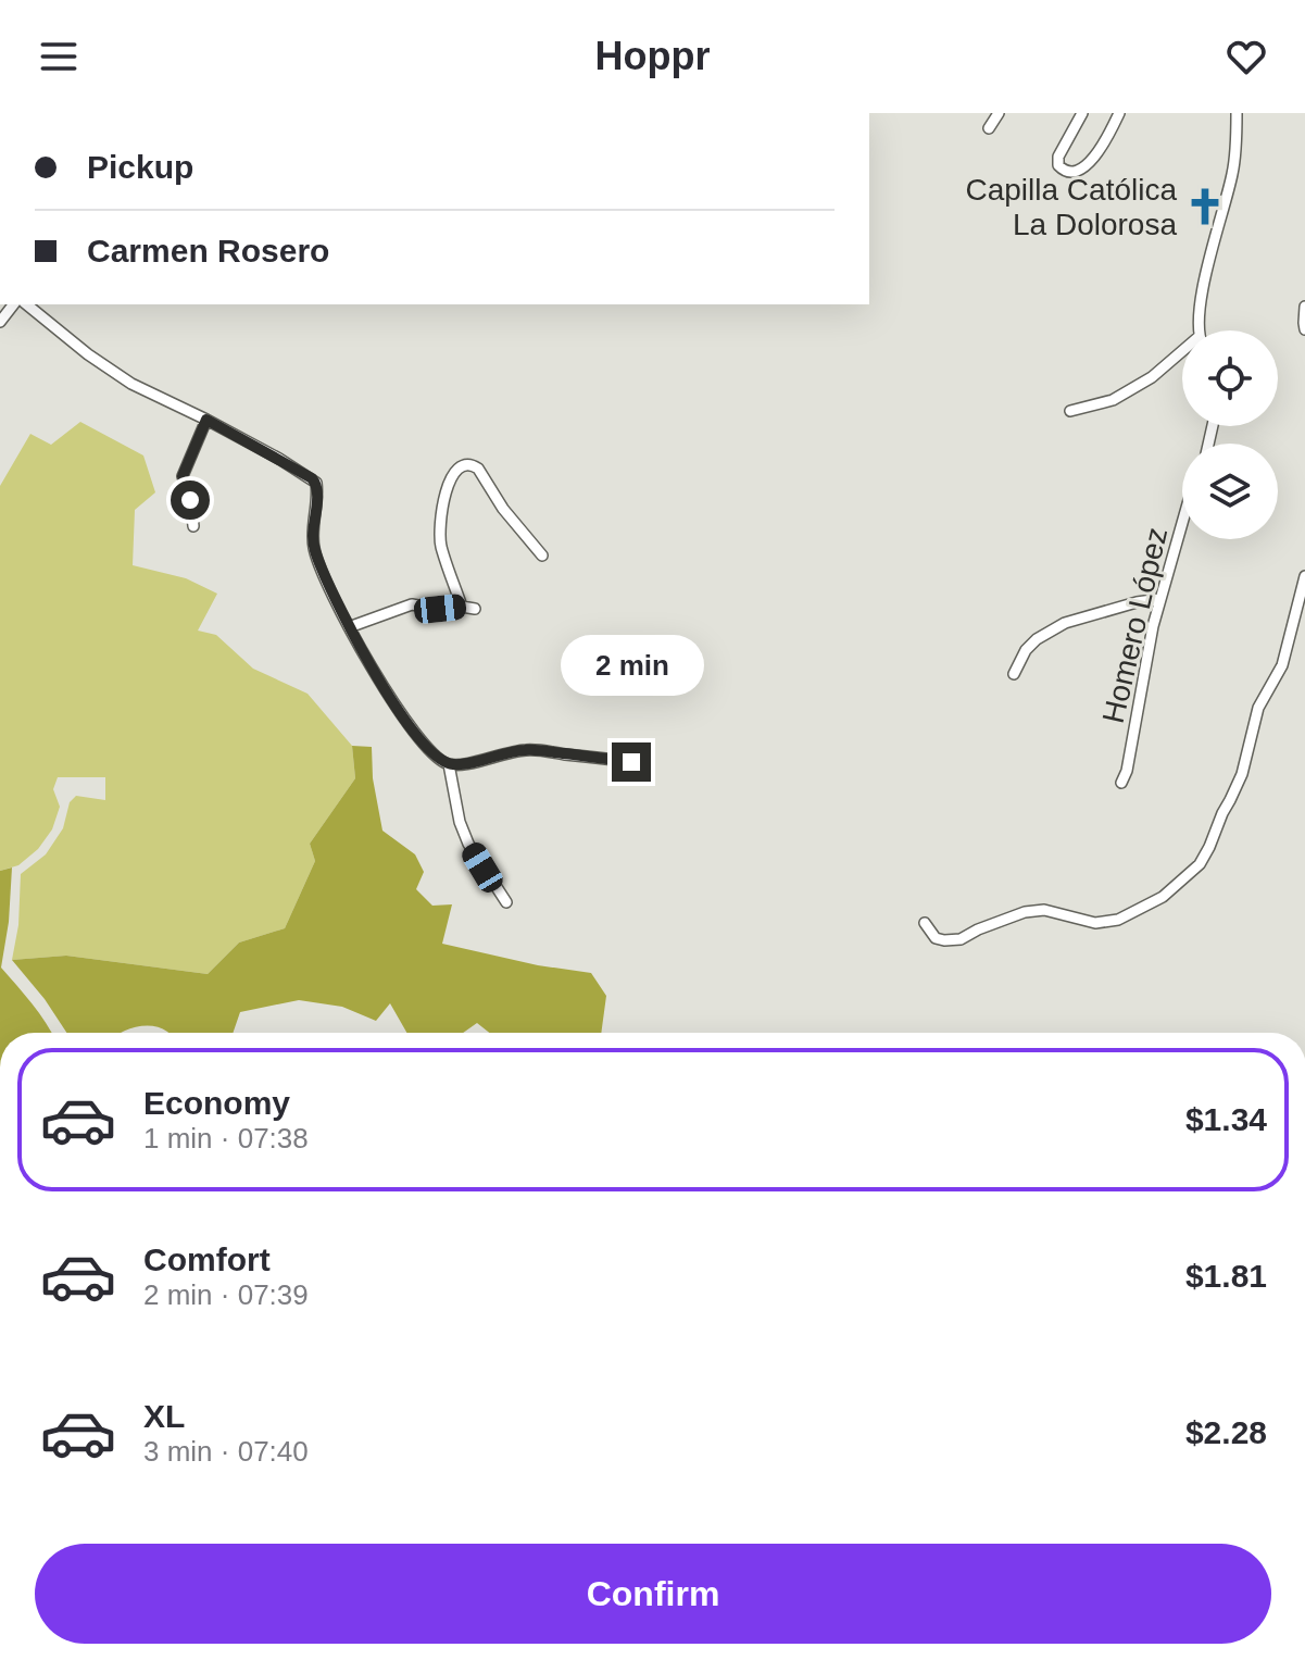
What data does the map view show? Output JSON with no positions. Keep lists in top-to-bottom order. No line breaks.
{"streets":{"street":["Homero López"]},"places":{"church":["Capilla Católica La Dolorosa"]},"page":{"header":"Hoppr","banner":["Pickup","Carmen Rosero"],"bubble":"2 min","list":[{"name":"Economy","note":"1 min · 07:38","value":"$1.34"},{"name":"Comfort","note":"2 min · 07:39","value":"$1.81"},{"name":"XL","note":"3 min · 07:40","value":"$2.28"}],"buttons":"Confirm"}}
